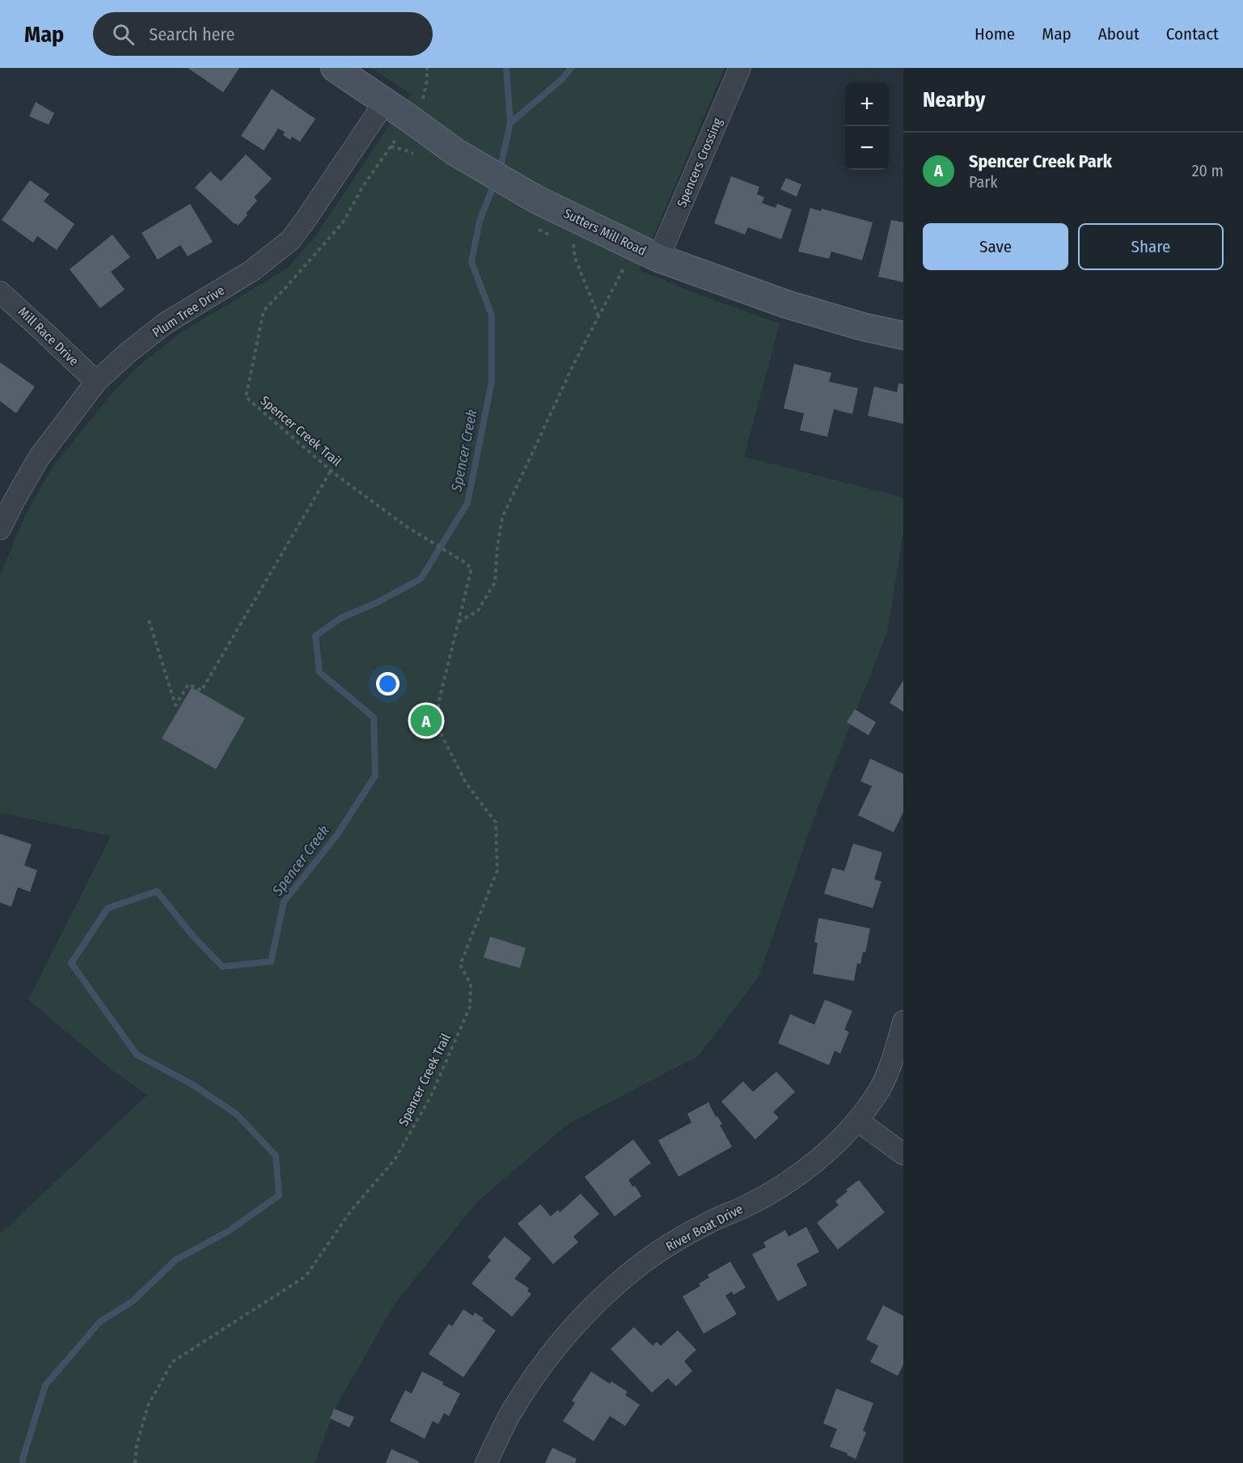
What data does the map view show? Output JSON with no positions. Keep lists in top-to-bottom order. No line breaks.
{"streets":{"street":["Spencers Crossing","Sutters Mill Road","Plum Tree Drive","Mill Race Drive","River Boat Drive"],"path":["Spencer Creek Trail"]},"crossings":[["Spencers Crossing","Sutters Mill Road"],["Sutters Mill Road","Plum Tree Drive"],["Sutters Mill Road","Spencer Creek Trail"],["Plum Tree Drive","Mill Race Drive"]],"water":["Spencer Creek"],"page":{"header":"Map","search":"Search here","nav":["Home","Map","About","Contact"],"heading":"Nearby","map_buttons":["+","−"],"list":[{"mark":"A","name":"Spencer Creek Park","note":"Park","value":"20 m"}],"buttons":["Save","Share"],"pins":"A"}}
